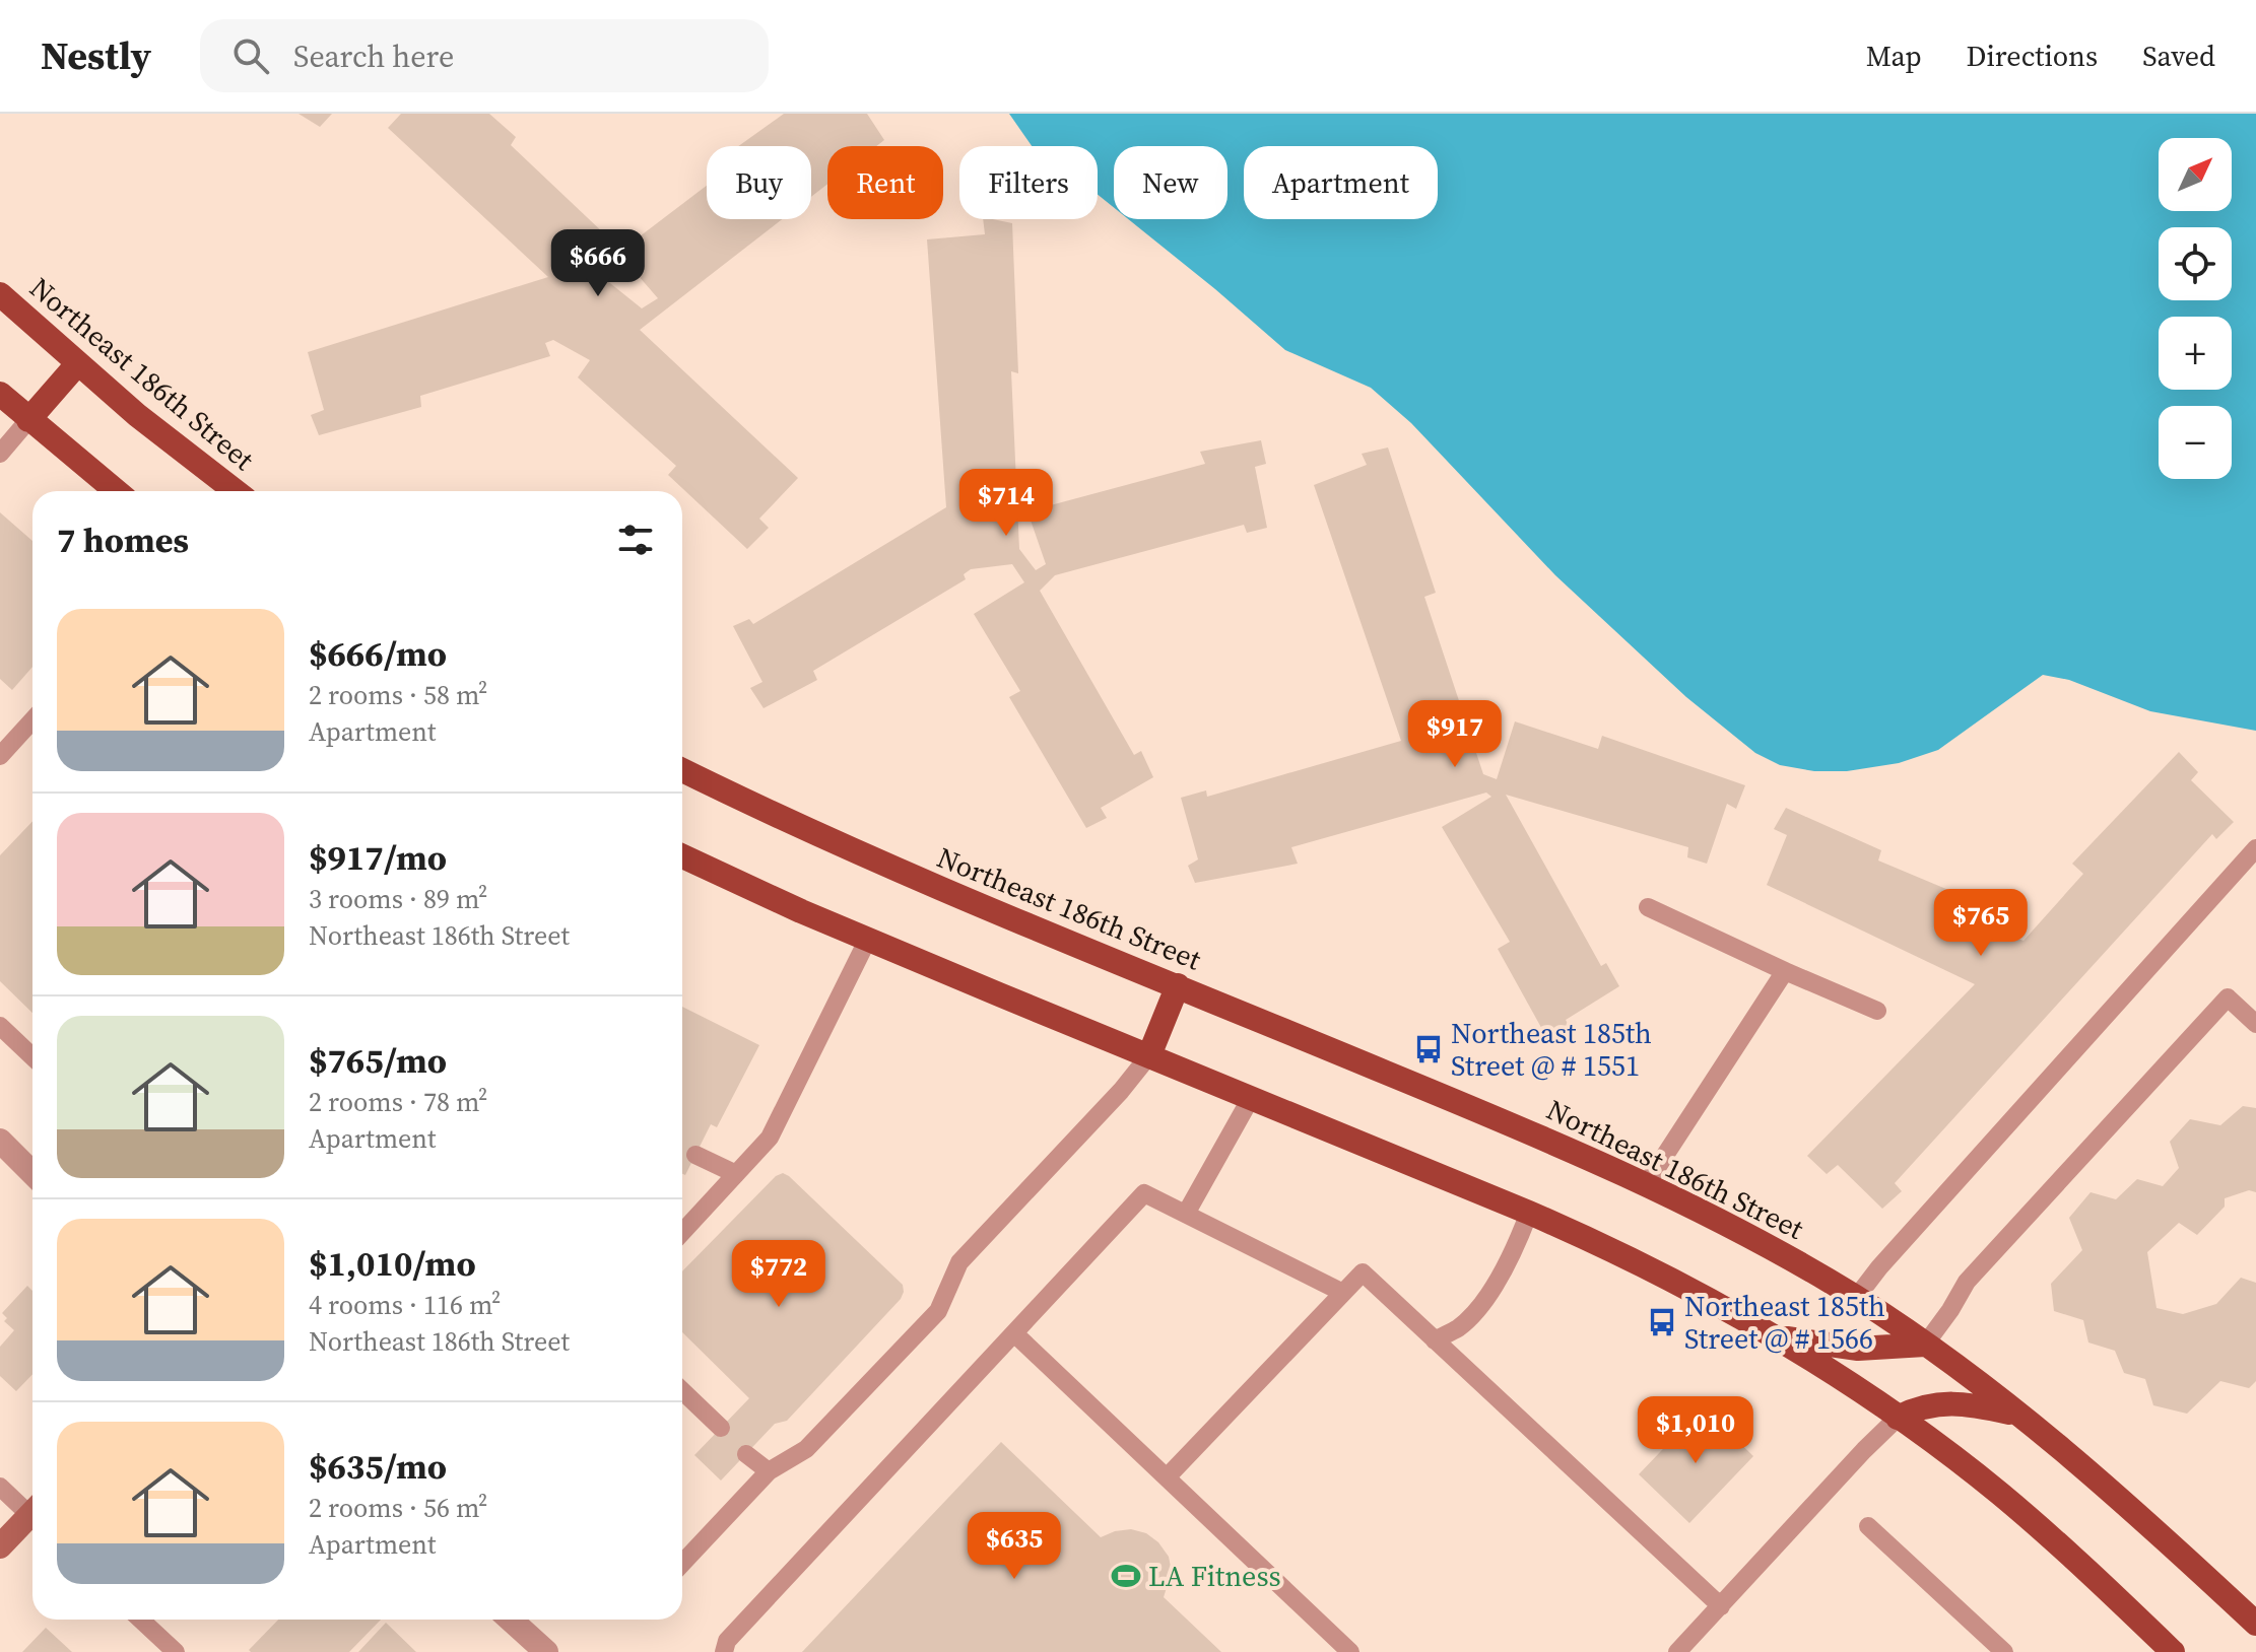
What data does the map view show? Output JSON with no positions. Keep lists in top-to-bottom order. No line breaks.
{"streets":{"main road":["Northeast 186th Street"]},"places":{"bus stop":["Northeast 185th Street @ # 1551","Northeast 185th Street @ # 1566"],"sports":["LA Fitness"]},"north":"top right","page":{"header":"Nestly","search":"Search here","nav":["Map","Directions","Saved"],"map_buttons":["+","−"],"chip":["Buy","Rent","Filters","New","Apartment"],"price":["$666","$714","$917","$765","$772","$1,010","$635"],"heading":"7 homes","list":[{"name":"$666/mo","note":"2 rooms · 58 m² · Apartment"},{"name":"$917/mo","note":"3 rooms · 89 m² · Northeast 186th Street"},{"name":"$765/mo","note":"2 rooms · 78 m² · Apartment"},{"name":"$1,010/mo","note":"4 rooms · 116 m² · Northeast 186th Street"},{"name":"$635/mo","note":"2 rooms · 56 m² · Apartment"}]}}
